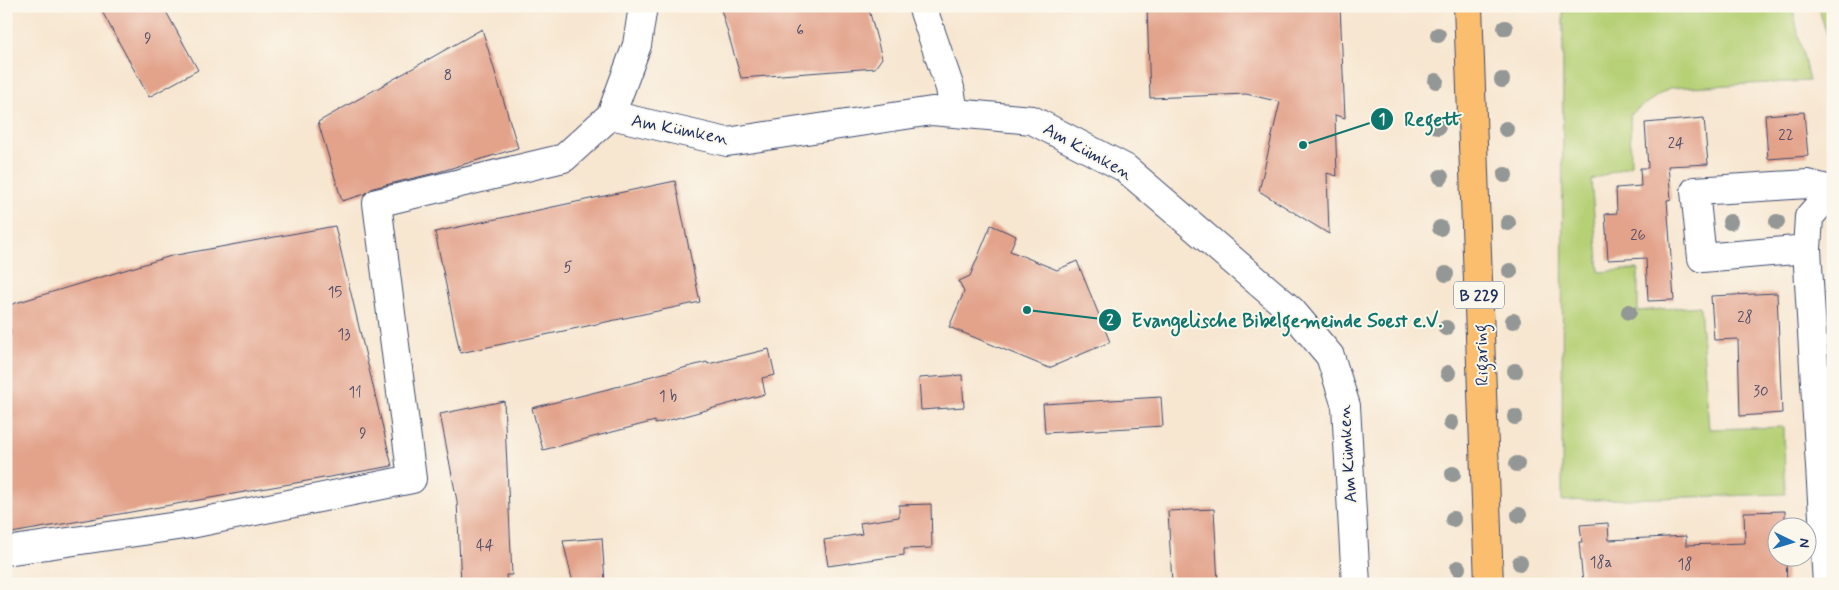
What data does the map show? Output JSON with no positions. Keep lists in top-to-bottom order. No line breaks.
{"streets":{"main road":["B 229","Rigaring"],"street":["Am Kümken"]},"places":["Regett","Evangelische Bibelgemeinde Soest e.V."],"house_numbers":["6","9","8","22","24","26","5","15","28","13","30","11","1 b","9","44","18a","18"],"north":"right"}
